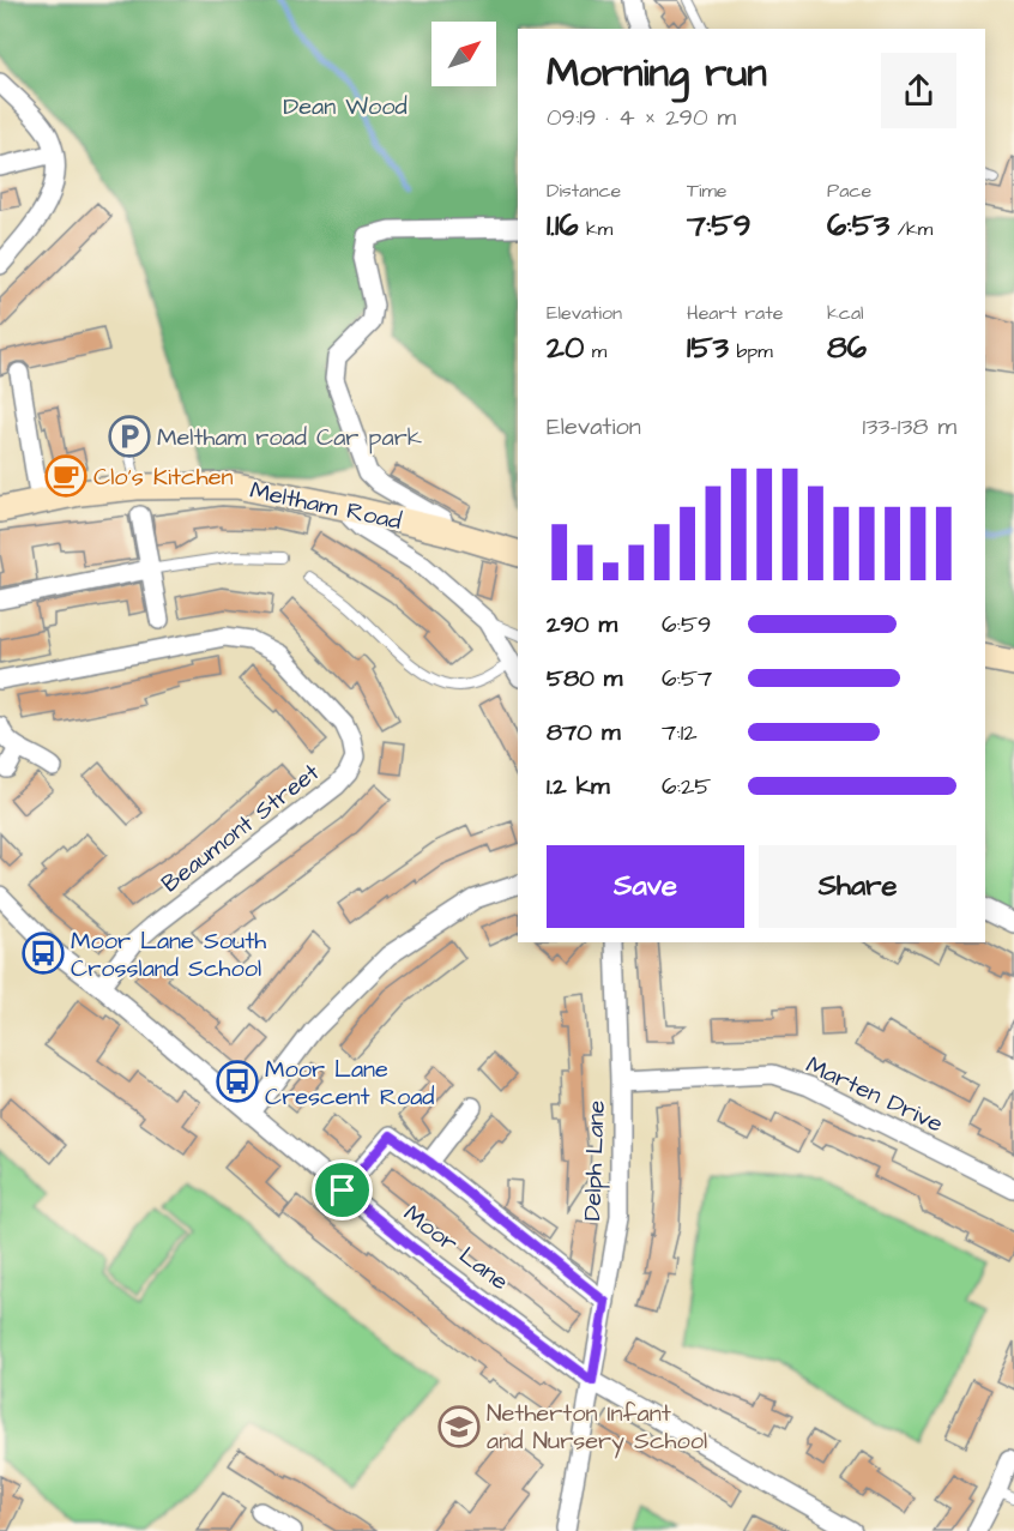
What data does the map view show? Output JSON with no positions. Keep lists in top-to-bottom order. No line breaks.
{"streets":{"main road":["Meltham Road"],"street":["Beaumont Street","Marten Drive","Delph Lane","Moor Lane"]},"crossings":[["Beaumont Street","Moor Lane"],["Marten Drive","Delph Lane"],["Delph Lane","Moor Lane"]],"parks":["Dean Wood"],"places":{"parking":["Meltham road Car park"],"cafe":["Clo's Kitchen"],"bus stop":["Moor Lane South Crossland School","Moor Lane Crescent Road"],"school or university":["Netherton Infant and Nursery School"]},"north":"top right","page":{"heading":["Morning run","09:19 · 4 × 290 m"],"stats":[["Distance","1.16 km"],["Time","7:59"],["Pace","6:53 /km"],["Elevation","20 m"],["Heart rate","153 bpm"],["kcal","86"]],"chart":["Elevation","133–138 m"],"list":[{"name":"290 m","note":"6:59"},{"name":"580 m","note":"6:57"},{"name":"870 m","note":"7:12"},{"name":"1.2 km","note":"6:25"}],"buttons":["Save","Share"]}}
